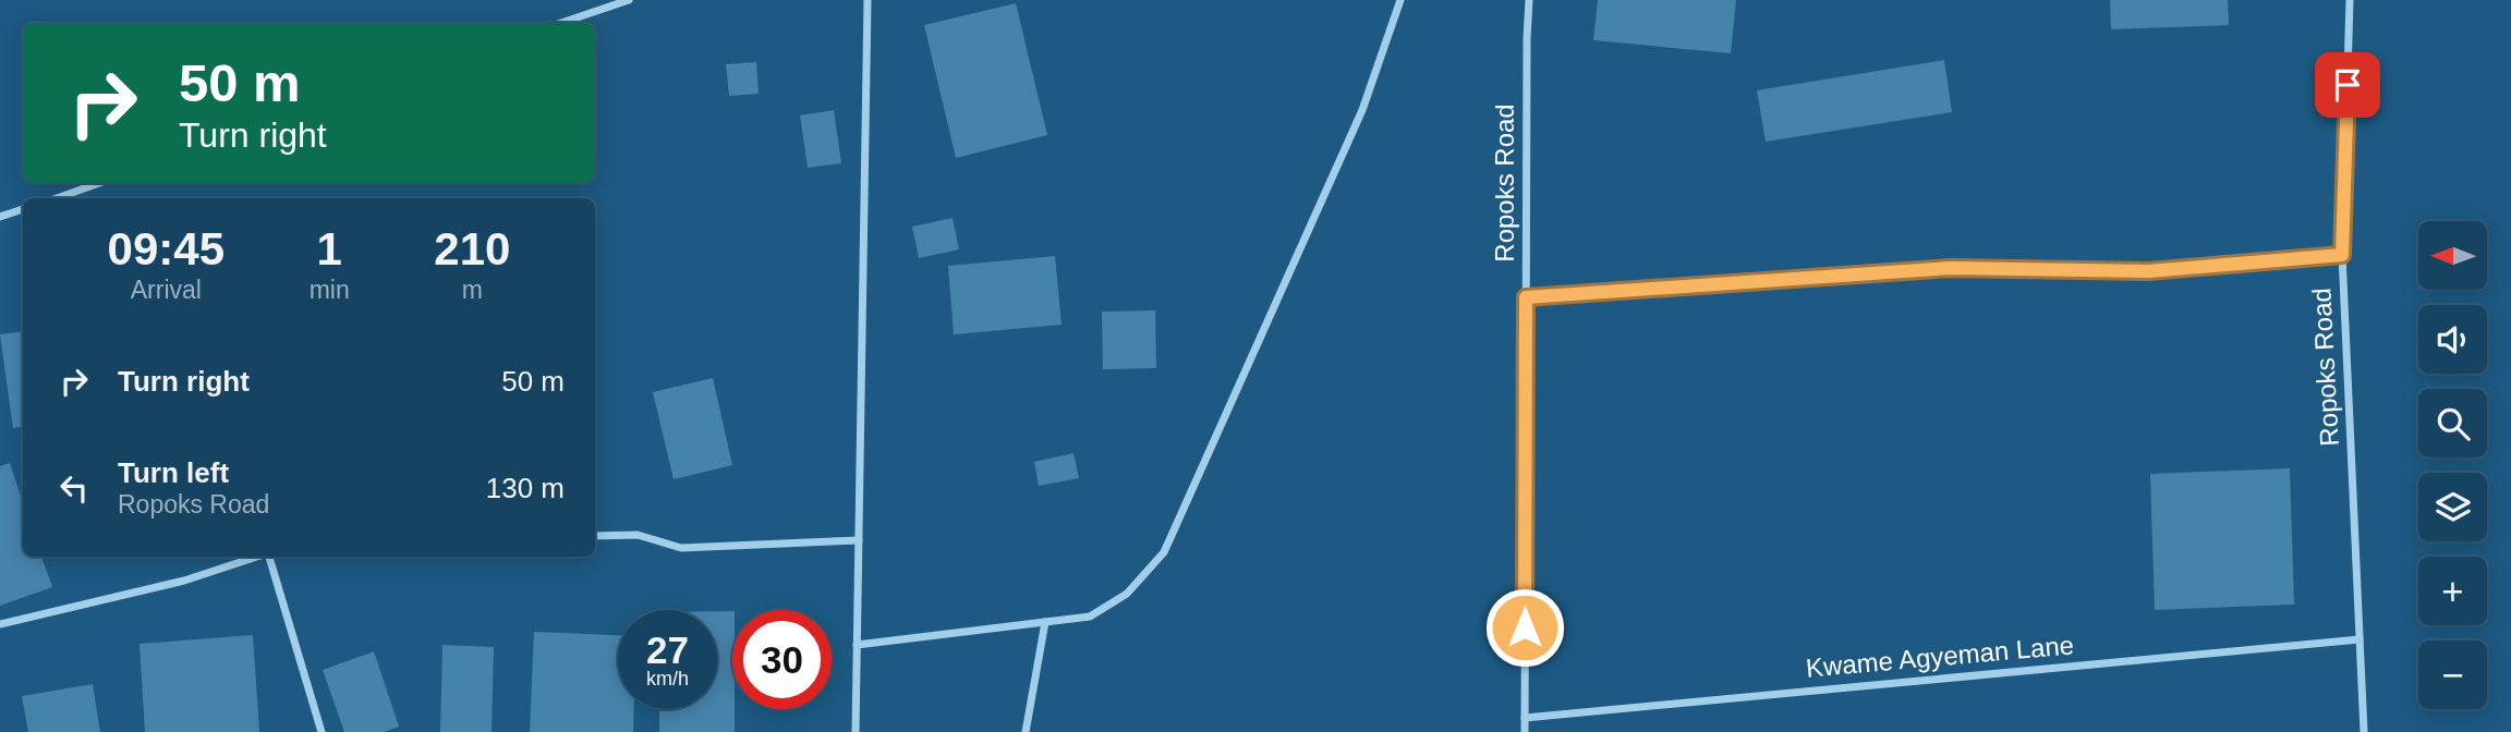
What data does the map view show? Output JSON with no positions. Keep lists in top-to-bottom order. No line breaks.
{"streets":{"street":["Ropoks Road","Kwame Agyeman Lane"]},"crossings":[["Ropoks Road","Kwame Agyeman Lane"]],"north":"left","page":{"turn":["50 m","Turn right"],"eta":["09:45","Arrival","1","min","210","m"],"map_buttons":["+","−"],"list":[{"name":"Turn right","value":"50 m"},{"name":"Turn left","note":"Ropoks Road","value":"130 m"}],"speed":"27 km/h","limit":"30"}}
